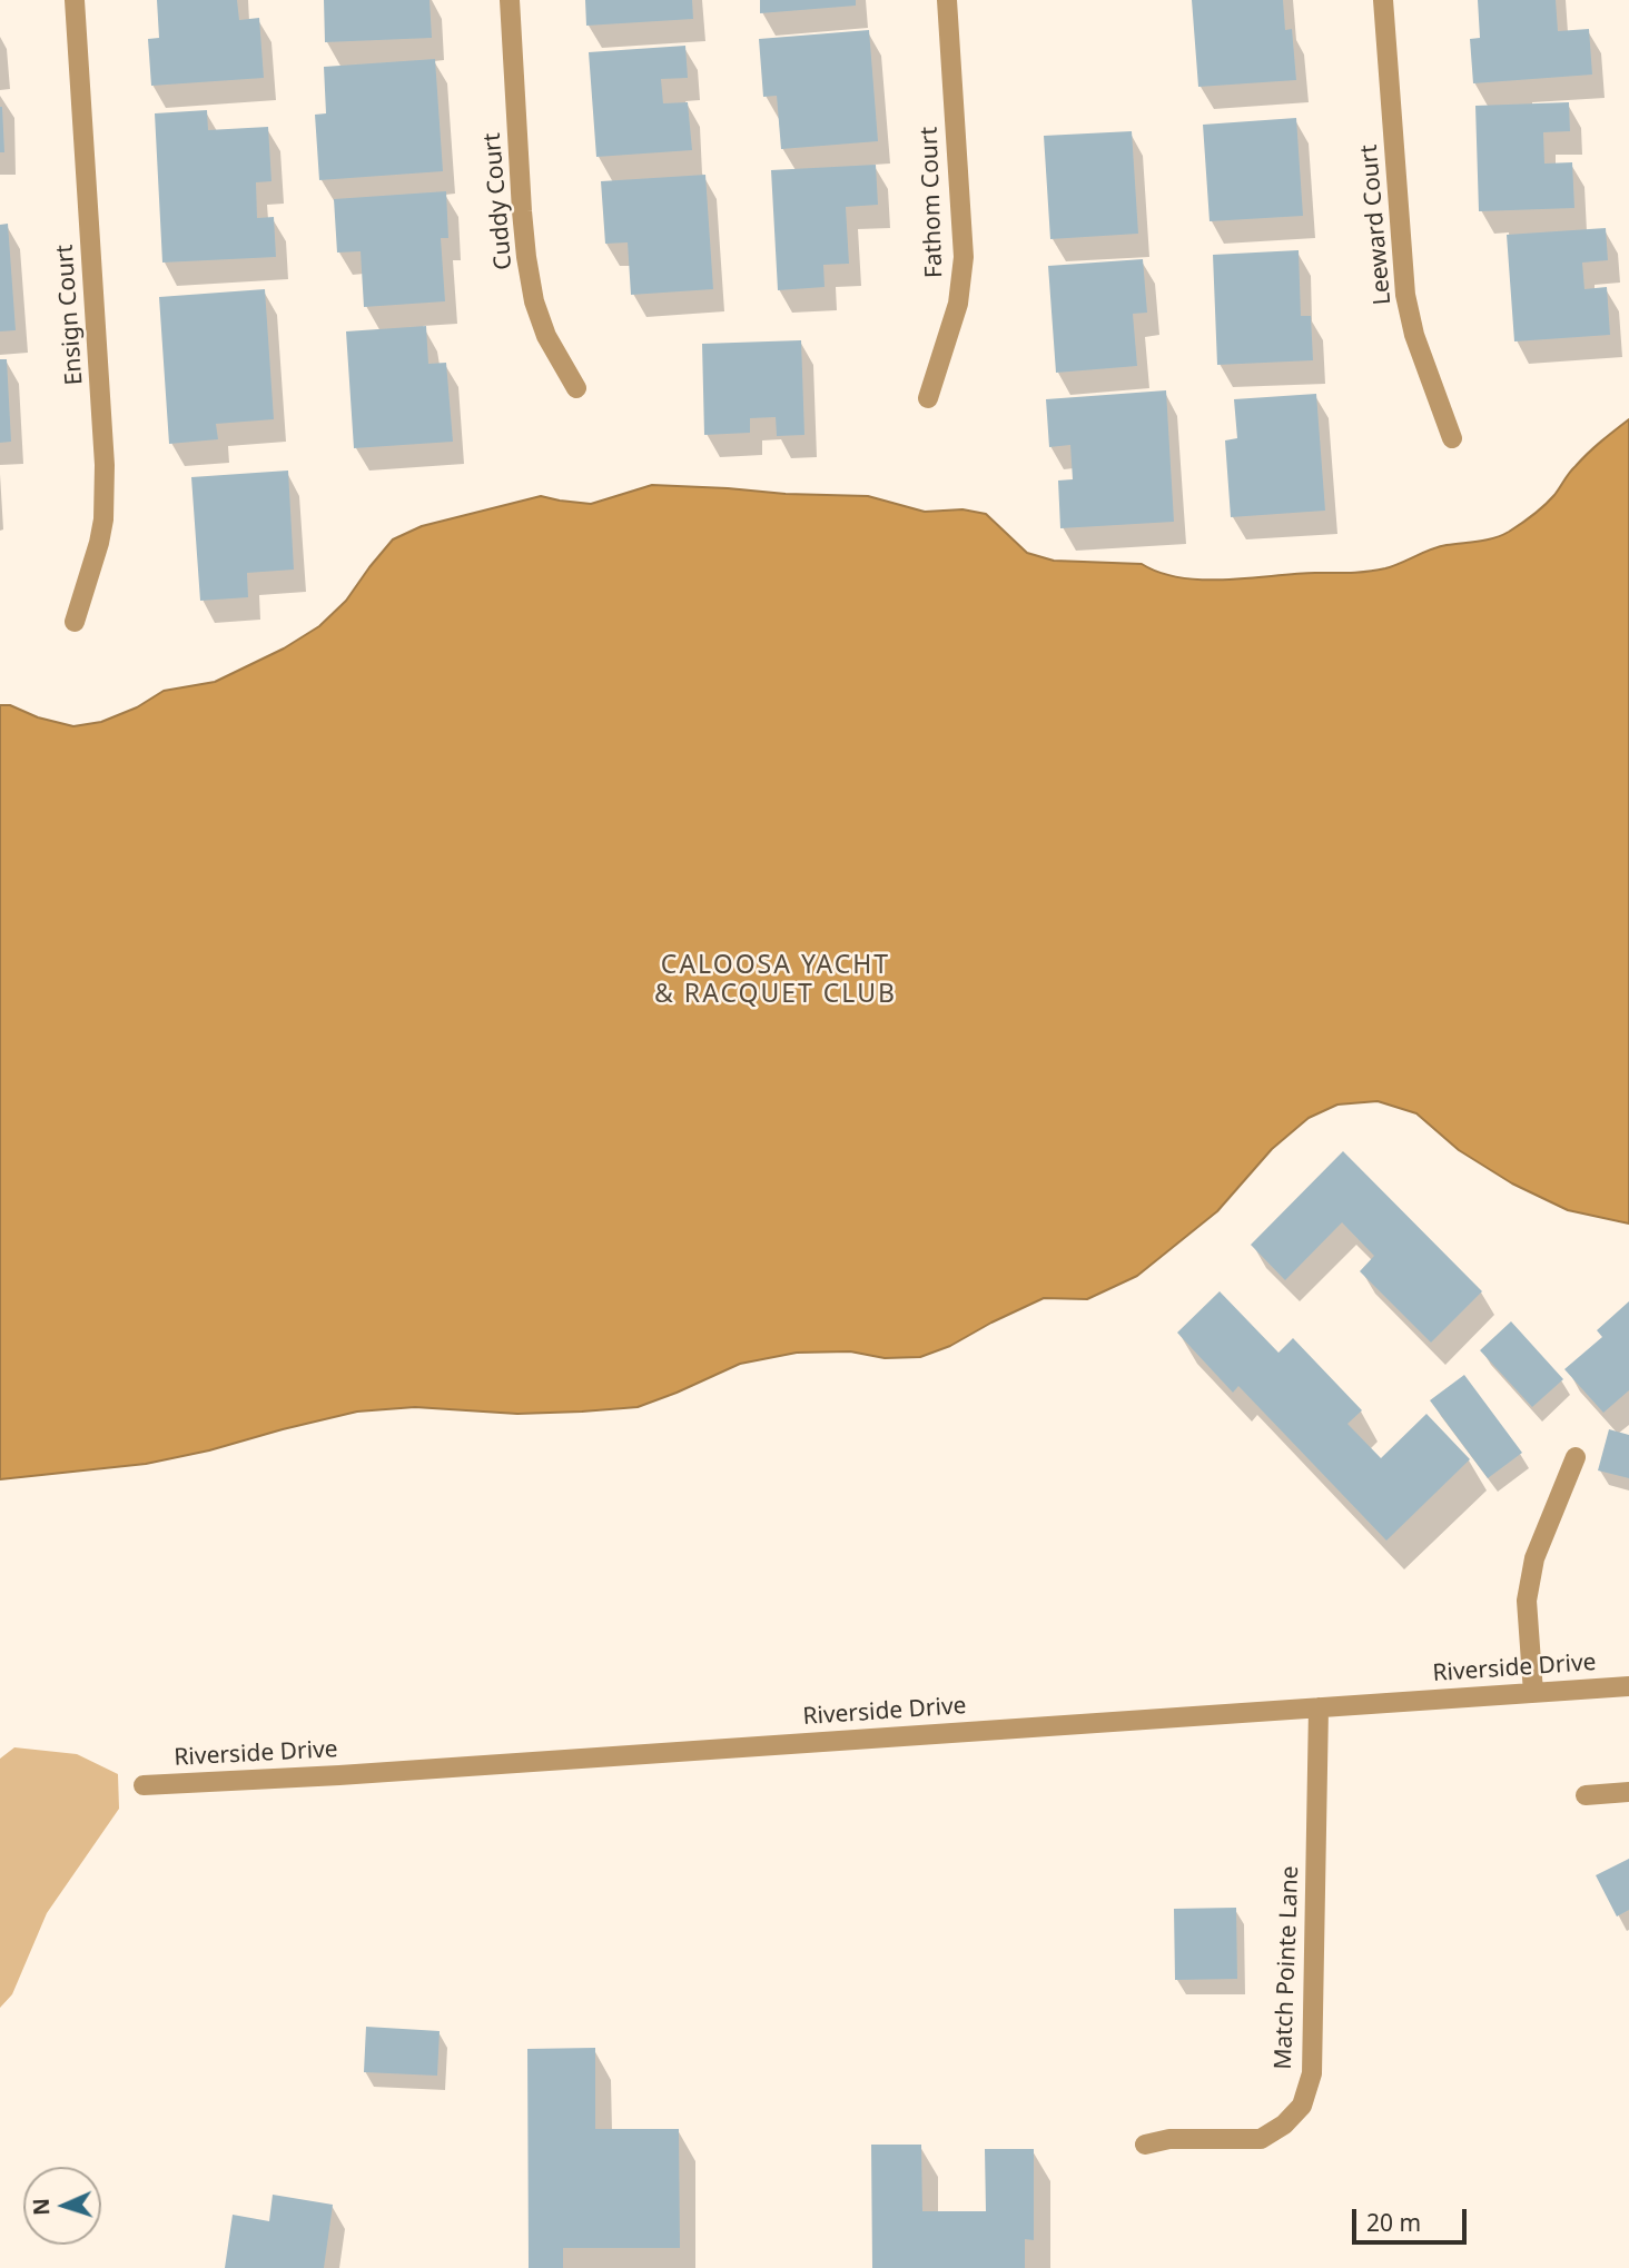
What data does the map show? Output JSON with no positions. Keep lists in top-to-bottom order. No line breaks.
{"streets":{"street":["Cuddy Court","Fathom Court","Leeward Court","Ensign Court","Riverside Drive","Match Pointe Lane"]},"crossings":[["Riverside Drive","Match Pointe Lane"]],"districts":["CALOOSA YACHT & RACQUET CLUB"],"scale_bar":"20 m","north":"left"}
